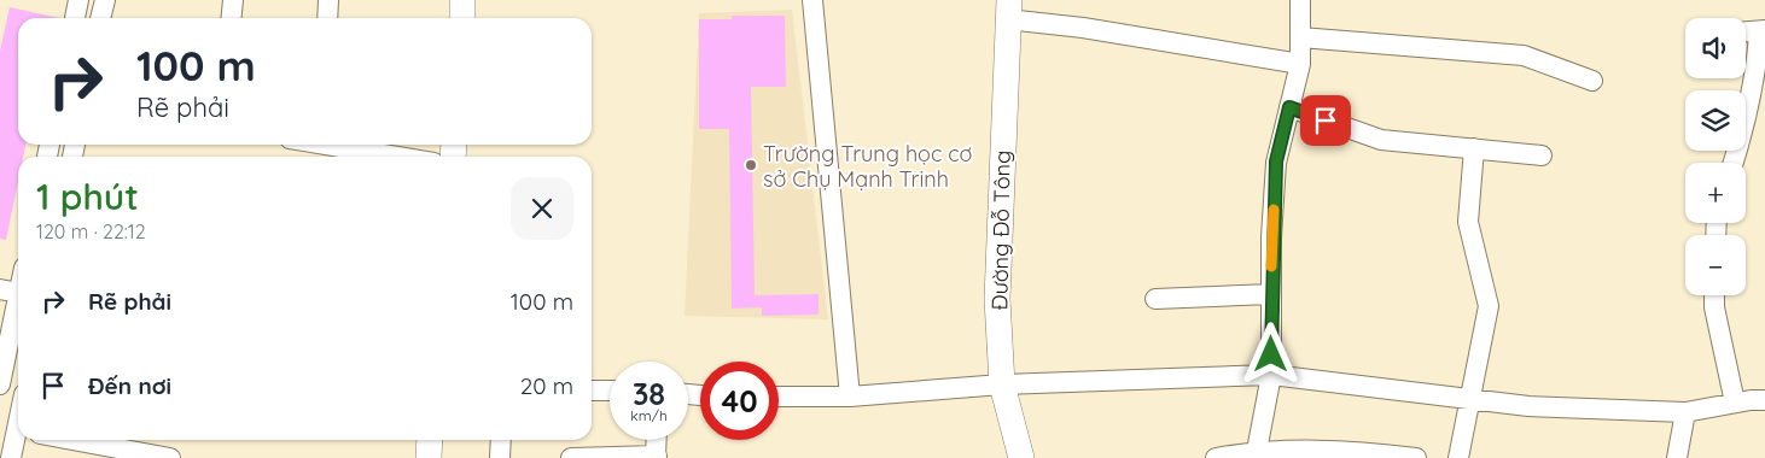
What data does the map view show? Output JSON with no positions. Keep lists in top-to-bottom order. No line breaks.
{"streets":{"main road":["Đường Đỗ Tông"]},"places":["Trường Trung học cơ sở Chụ Mạnh Trinh"],"page":{"map_buttons":["+","−"],"turn":["100 m","Rẽ phải"],"heading":["1 phút","120 m · 22:12"],"list":[{"name":"Rẽ phải","value":"100 m"},{"name":"Đến nơi","value":"20 m"}],"speed":"38 km/h","limit":"40"}}
